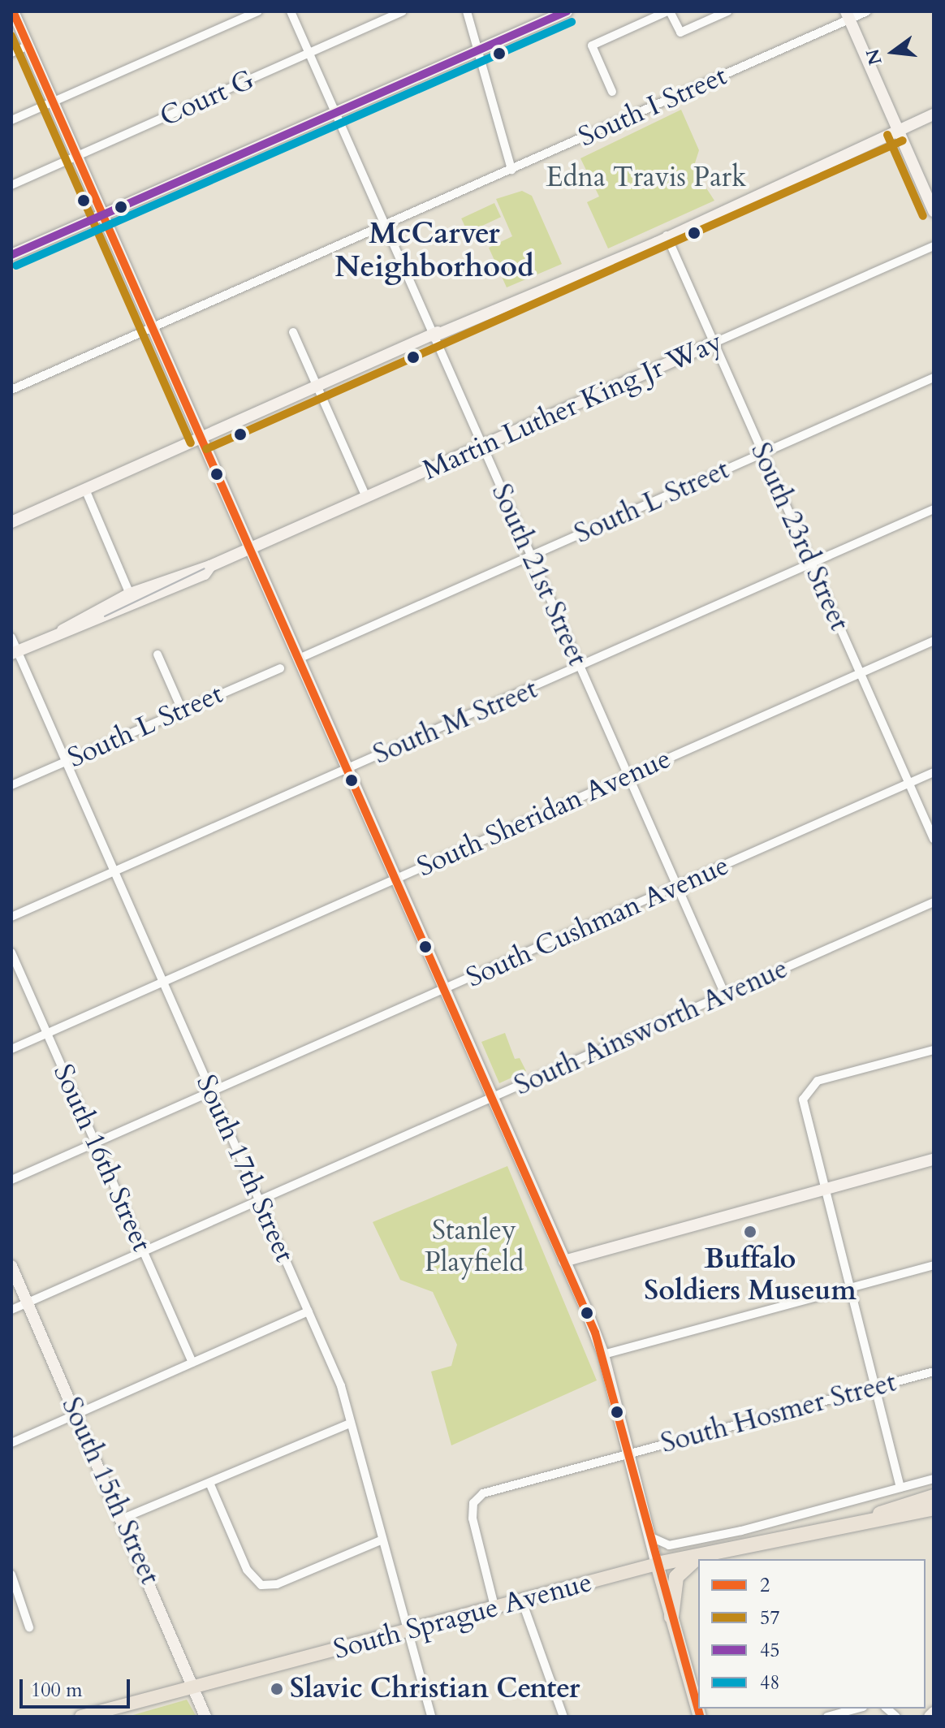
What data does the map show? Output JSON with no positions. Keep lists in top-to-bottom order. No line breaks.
{"streets":{"main road":["South Sprague Avenue"],"street":["Court G","South I Street","Martin Luther King Jr Way","South L Street","South 23rd Street","South 21st Street","South M Street","South Sheridan Avenue","South Cushman Avenue","South Ainsworth Avenue","South 16th Street","South 17th Street","South Hosmer Street","South 15th Street"]},"crossings":[["Court G","South 21st Street"],["South I Street","South 21st Street"],["Martin Luther King Jr Way","South 23rd Street"],["Martin Luther King Jr Way","South 21st Street"],["Martin Luther King Jr Way","South 17th Street"],["South L Street","South 23rd Street"],["South L Street","South 21st Street"],["South L Street","South 17th Street"],["South 23rd Street","South M Street"],["South 23rd Street","South Sheridan Avenue"],["South 23rd Street","South Cushman Avenue"],["South 21st Street","South M Street"],["South 21st Street","South Sheridan Avenue"],["South 21st Street","South Cushman Avenue"],["South 21st Street","South Ainsworth Avenue"],["South M Street","South 17th Street"],["South Sheridan Avenue","South 16th Street"],["South Sheridan Avenue","South 17th Street"],["South Cushman Avenue","South 16th Street"],["South Cushman Avenue","South 17th Street"],["South Ainsworth Avenue","South 16th Street"],["South Ainsworth Avenue","South 17th Street"],["South Ainsworth Avenue","South 15th Street"],["South 17th Street","South Sprague Avenue"],["South Hosmer Street","South Sprague Avenue"],["South 15th Street","South Sprague Avenue"]],"districts":["McCarver Neighborhood"],"parks":["Edna Travis Park","Stanley Playfield"],"places":["Buffalo Soldiers Museum","Slavic Christian Center"],"lines":["transit line 2","transit line 45","transit line 48","transit line 57"],"legend":["2","57","45","48"],"scale_bar":"100 m","north":"left"}
